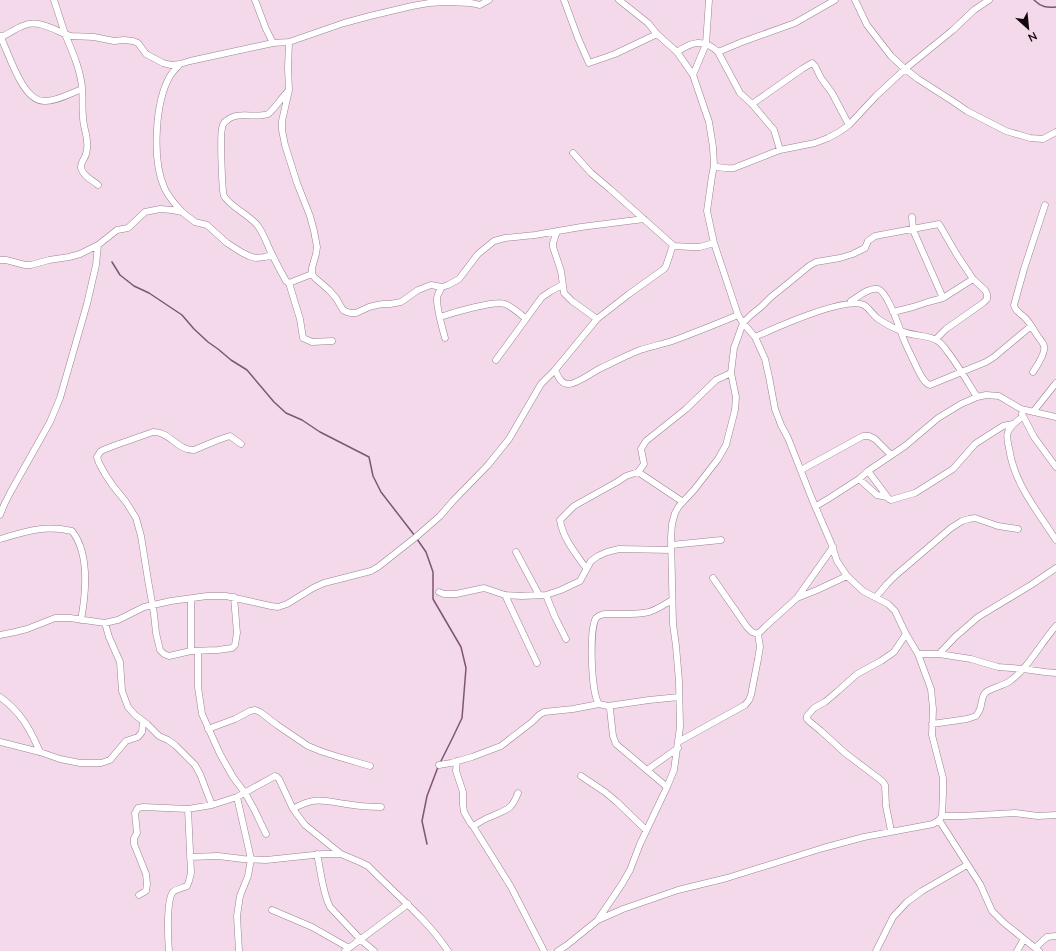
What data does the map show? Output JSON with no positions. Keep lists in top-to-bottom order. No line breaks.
{"north":"bottom right"}
